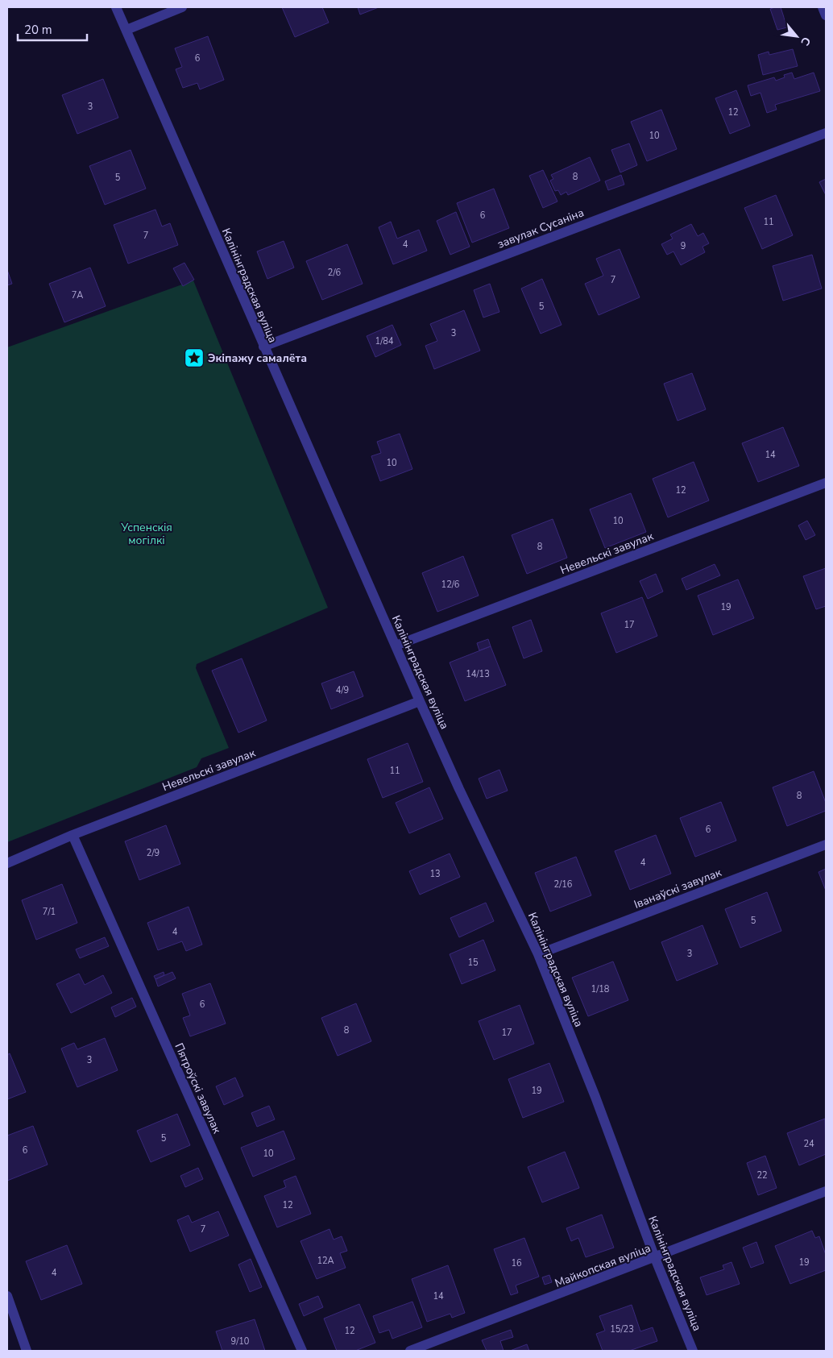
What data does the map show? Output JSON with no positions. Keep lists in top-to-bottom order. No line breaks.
{"streets":{"street":["завулак Сусаніна","Калінінградская вуліца","Невельскі завулак","Іванаўскі завулак","Пятроўскі завулак","Майкопская вуліца"]},"crossings":[["завулак Сусаніна","Калінінградская вуліца"],["Калінінградская вуліца","Невельскі завулак"],["Калінінградская вуліца","Іванаўскі завулак"],["Калінінградская вуліца","Майкопская вуліца"],["Невельскі завулак","Пятроўскі завулак"]],"parks":["Успенскія могілкі"],"places":{"place":["Экіпажу самалёта"]},"house_numbers":["6","3","12","10","8","5","6","11","7","4","9","2/6","7","7А","5","3","1/84","14","10","12","10","8","12/6","19","17","14/13","4/9","11","8","6","2/9","4","13","2/16","7/1","5","4","3","15","1/18","6","8","17","3","19","5","24","6","10","22","12","7","12А","19","16","4","14","15/23","12","9/10"],"scale_bar":"20 m","north":"bottom right"}
